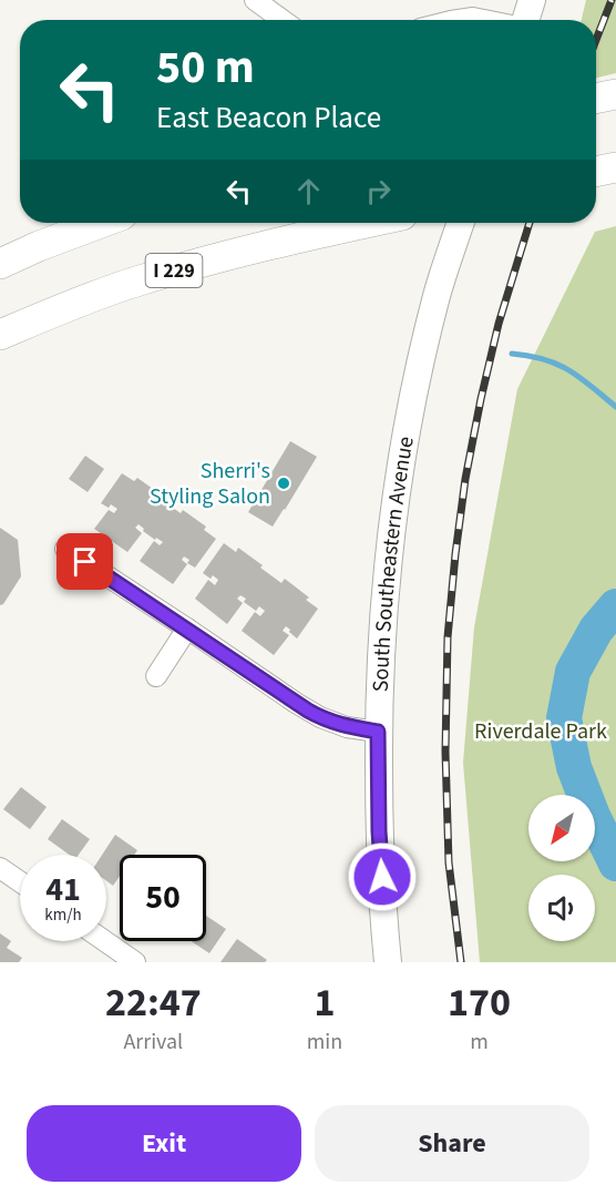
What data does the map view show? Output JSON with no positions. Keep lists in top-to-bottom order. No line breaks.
{"streets":{"highway":["I 229"],"main road":["South Southeastern Avenue"]},"parks":["Riverdale Park"],"places":["Sherri's Styling Salon"],"north":"bottom left","page":{"turn":["50 m","East Beacon Place"],"speed":"41 km/h","limit":"50","eta":["22:47","Arrival","1","min","170","m"],"buttons":["Exit","Share"]}}
